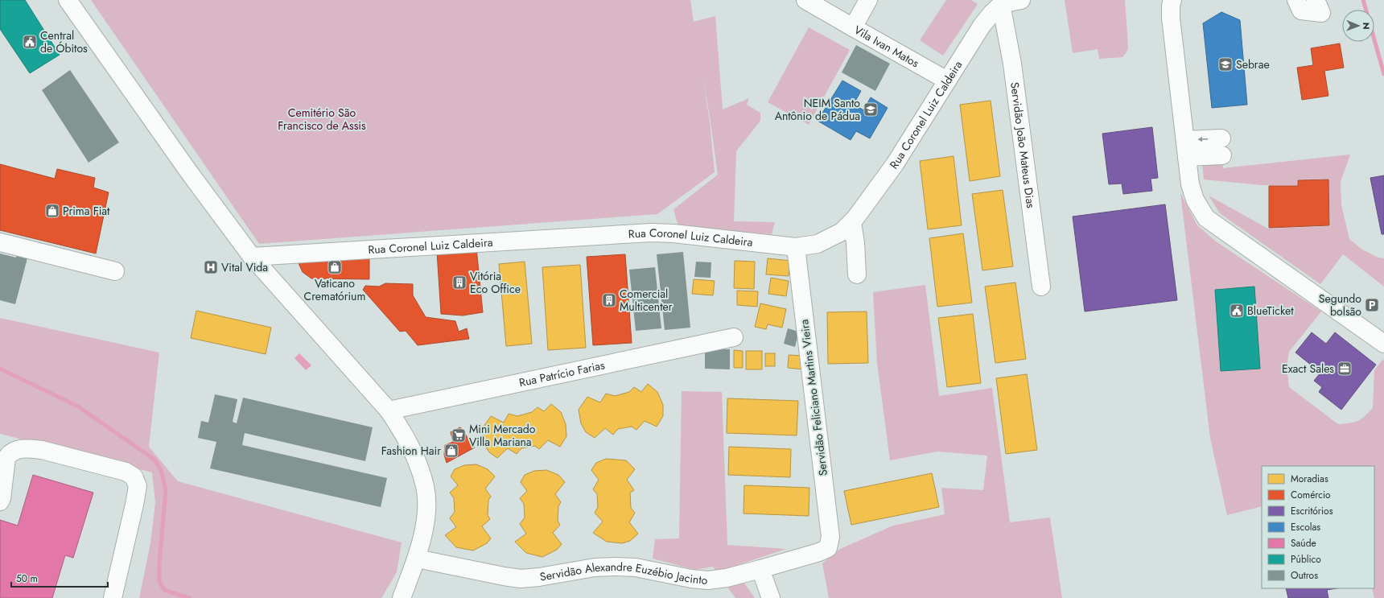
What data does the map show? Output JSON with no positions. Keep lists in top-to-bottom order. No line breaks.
{"streets":{"street":["Vila Ivan Matos","Rua Coronel Luiz Caldeira","Servidão João Mateus Dias","Rua Patrício Farias","Servidão Feliciano Martins Vieira","Servidão Alexandre Euzébio Jacinto"]},"crossings":[["Vila Ivan Matos","Rua Coronel Luiz Caldeira"],["Rua Coronel Luiz Caldeira","Servidão João Mateus Dias"],["Rua Coronel Luiz Caldeira","Servidão Feliciano Martins Vieira"],["Servidão Feliciano Martins Vieira","Servidão Alexandre Euzébio Jacinto"]],"parks":["Cemitério São Francisco de Assis"],"places":{"public building":["Central de Óbitos","BlueTicket"],"school or university":["Sebrae","NEIM Santo Antônio de Pádua"],"shop":["Prima Fiat","Vaticano Crematórium","Fashion Hair"],"hospital":["Vital Vida"],"building":["Vitória Eco Office","Comercial Multicenter"],"parking":["Segundo bolsão"],"office":["Exact Sales"],"supermarket":["Mini Mercado Villa Mariana"]},"legend":["Moradias","Comércio","Escritórios","Escolas","Saúde","Público","Outros"],"scale_bar":"50 m","north":"right"}
